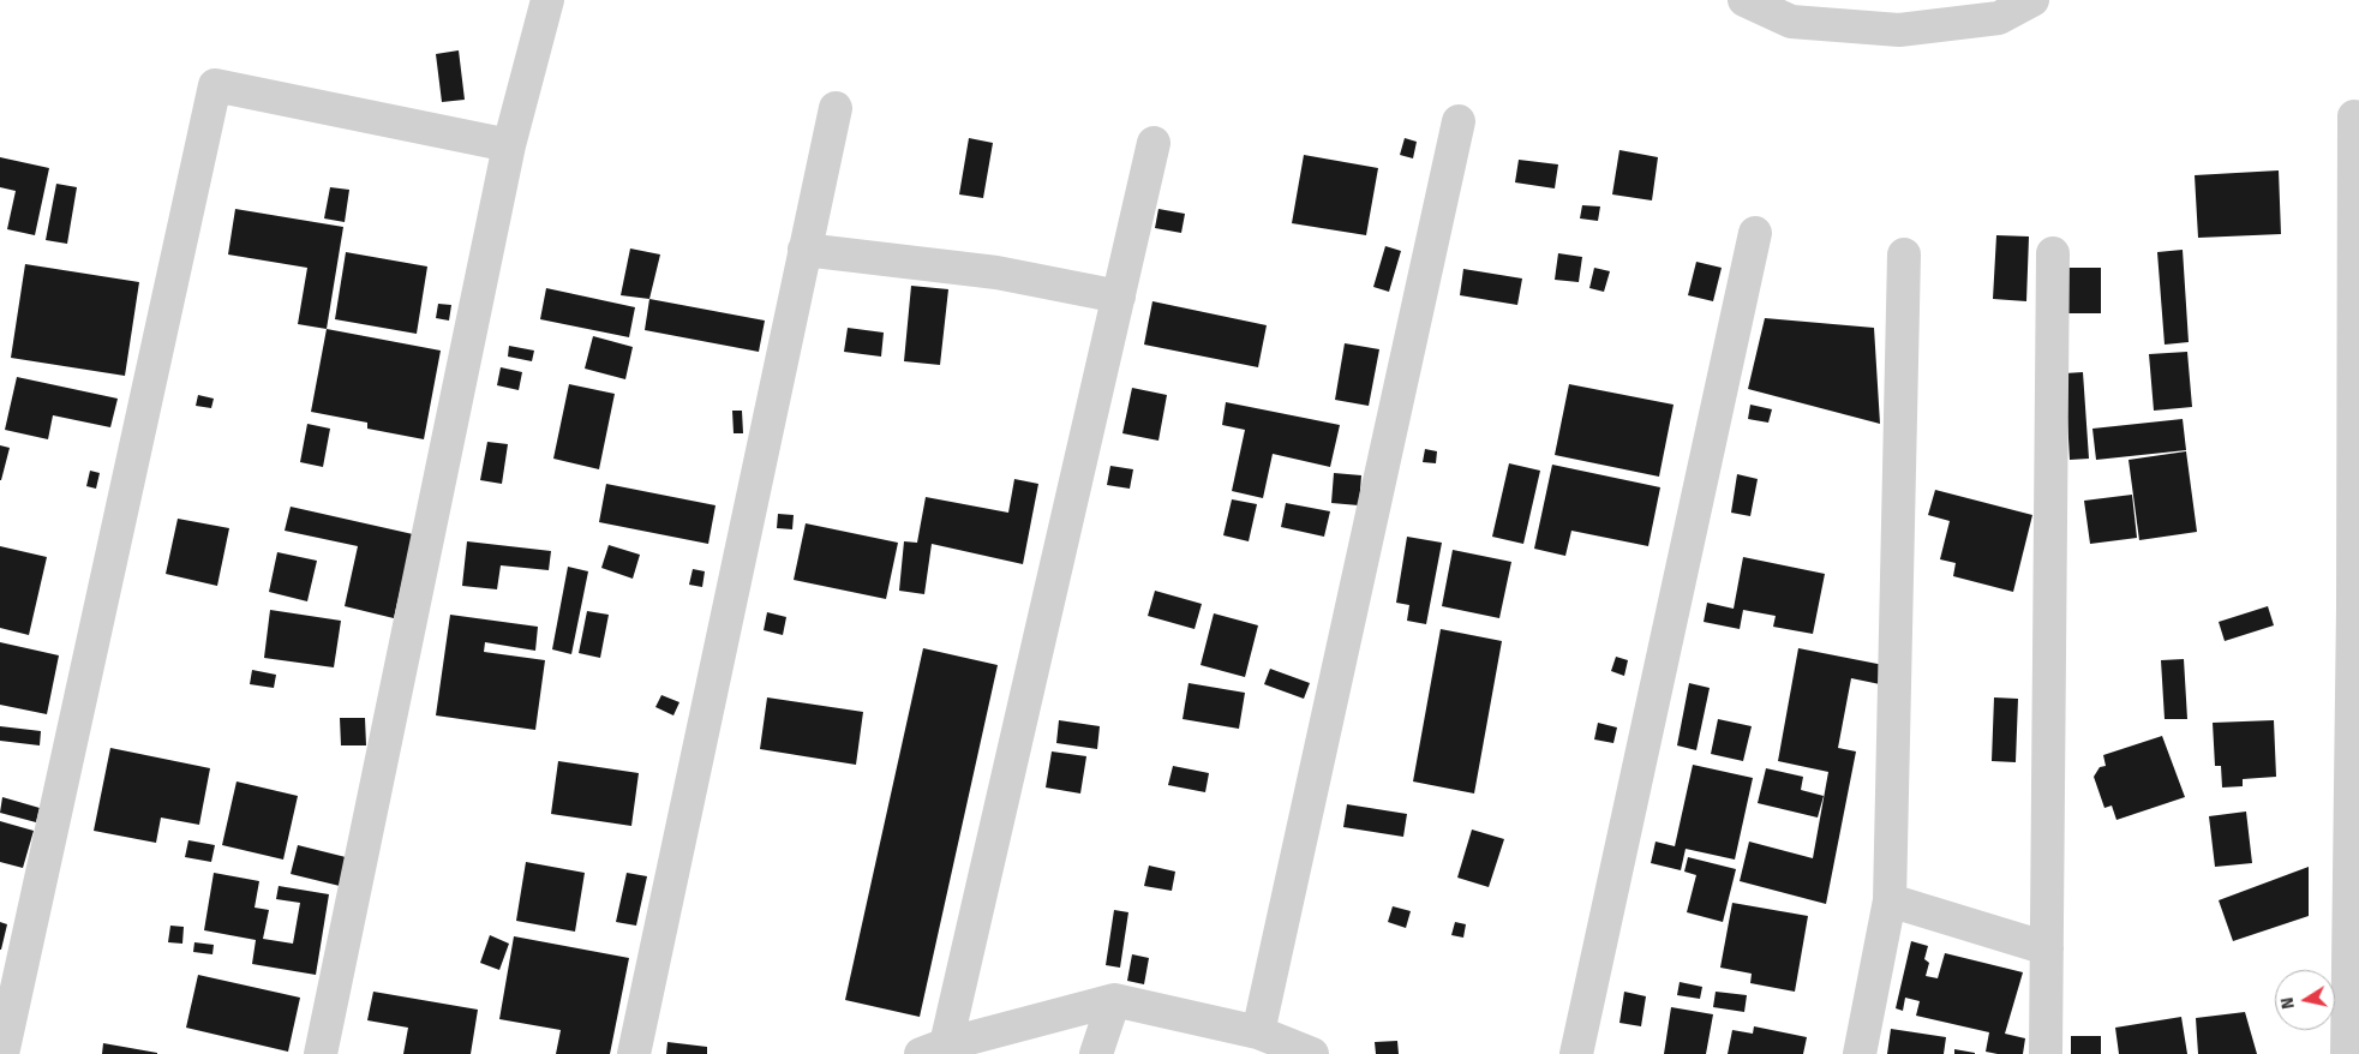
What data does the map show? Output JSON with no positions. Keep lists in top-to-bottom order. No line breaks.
{"north":"left"}
